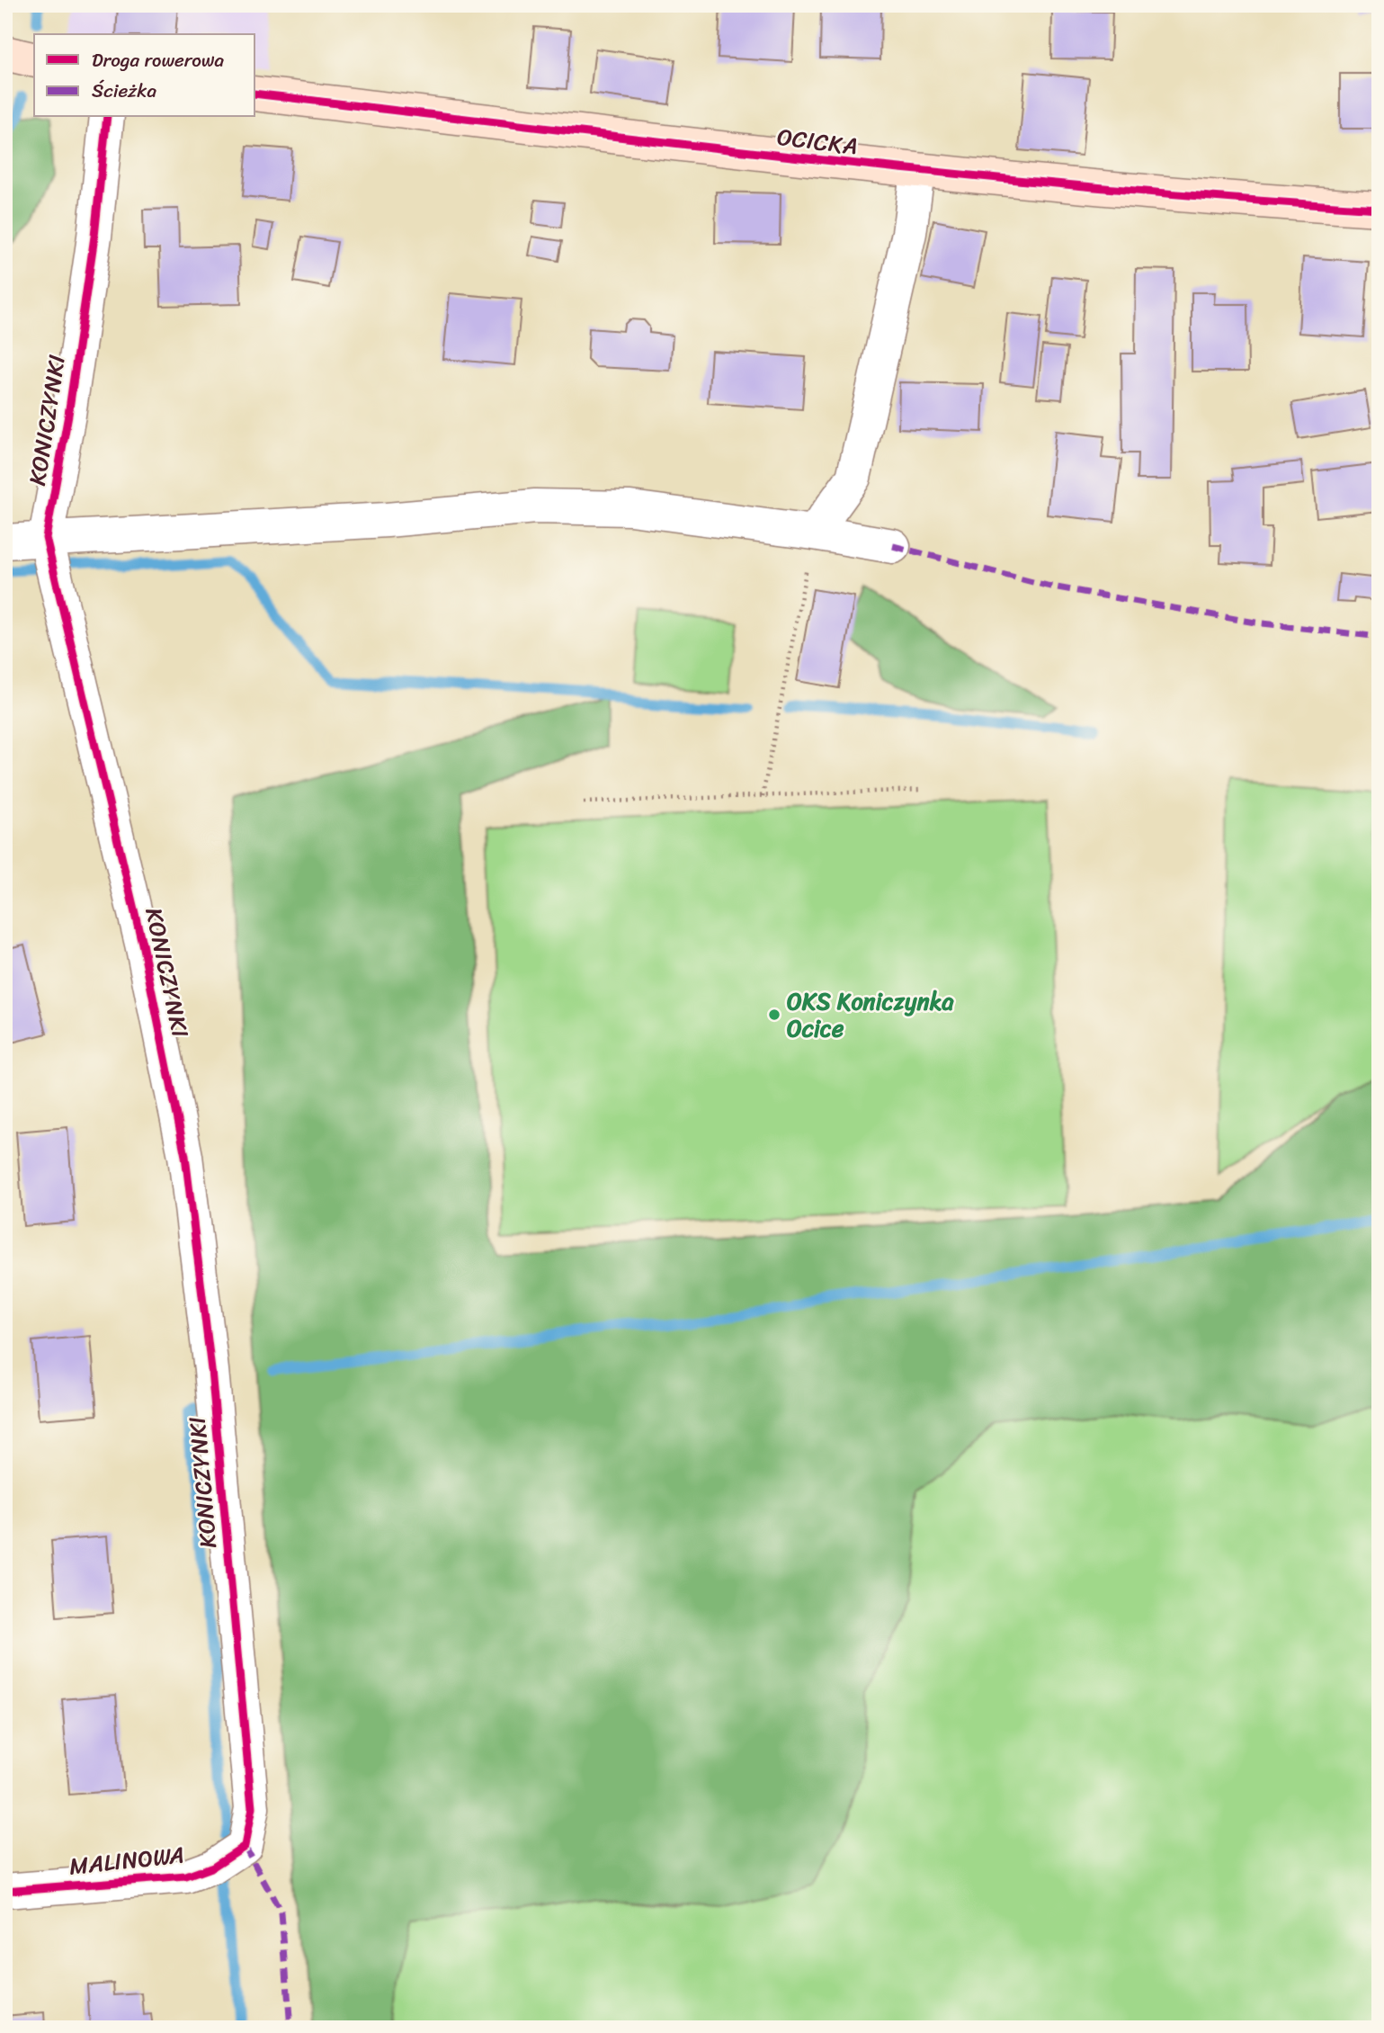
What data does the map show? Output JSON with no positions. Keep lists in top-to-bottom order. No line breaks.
{"streets":{"street":["OCICKA","KONICZYNKI","MALINOWA"]},"crossings":[["KONICZYNKI","MALINOWA"]],"places":["OKS Koniczynka Ocice"],"legend":["Droga rowerowa","Ścieżka"]}
